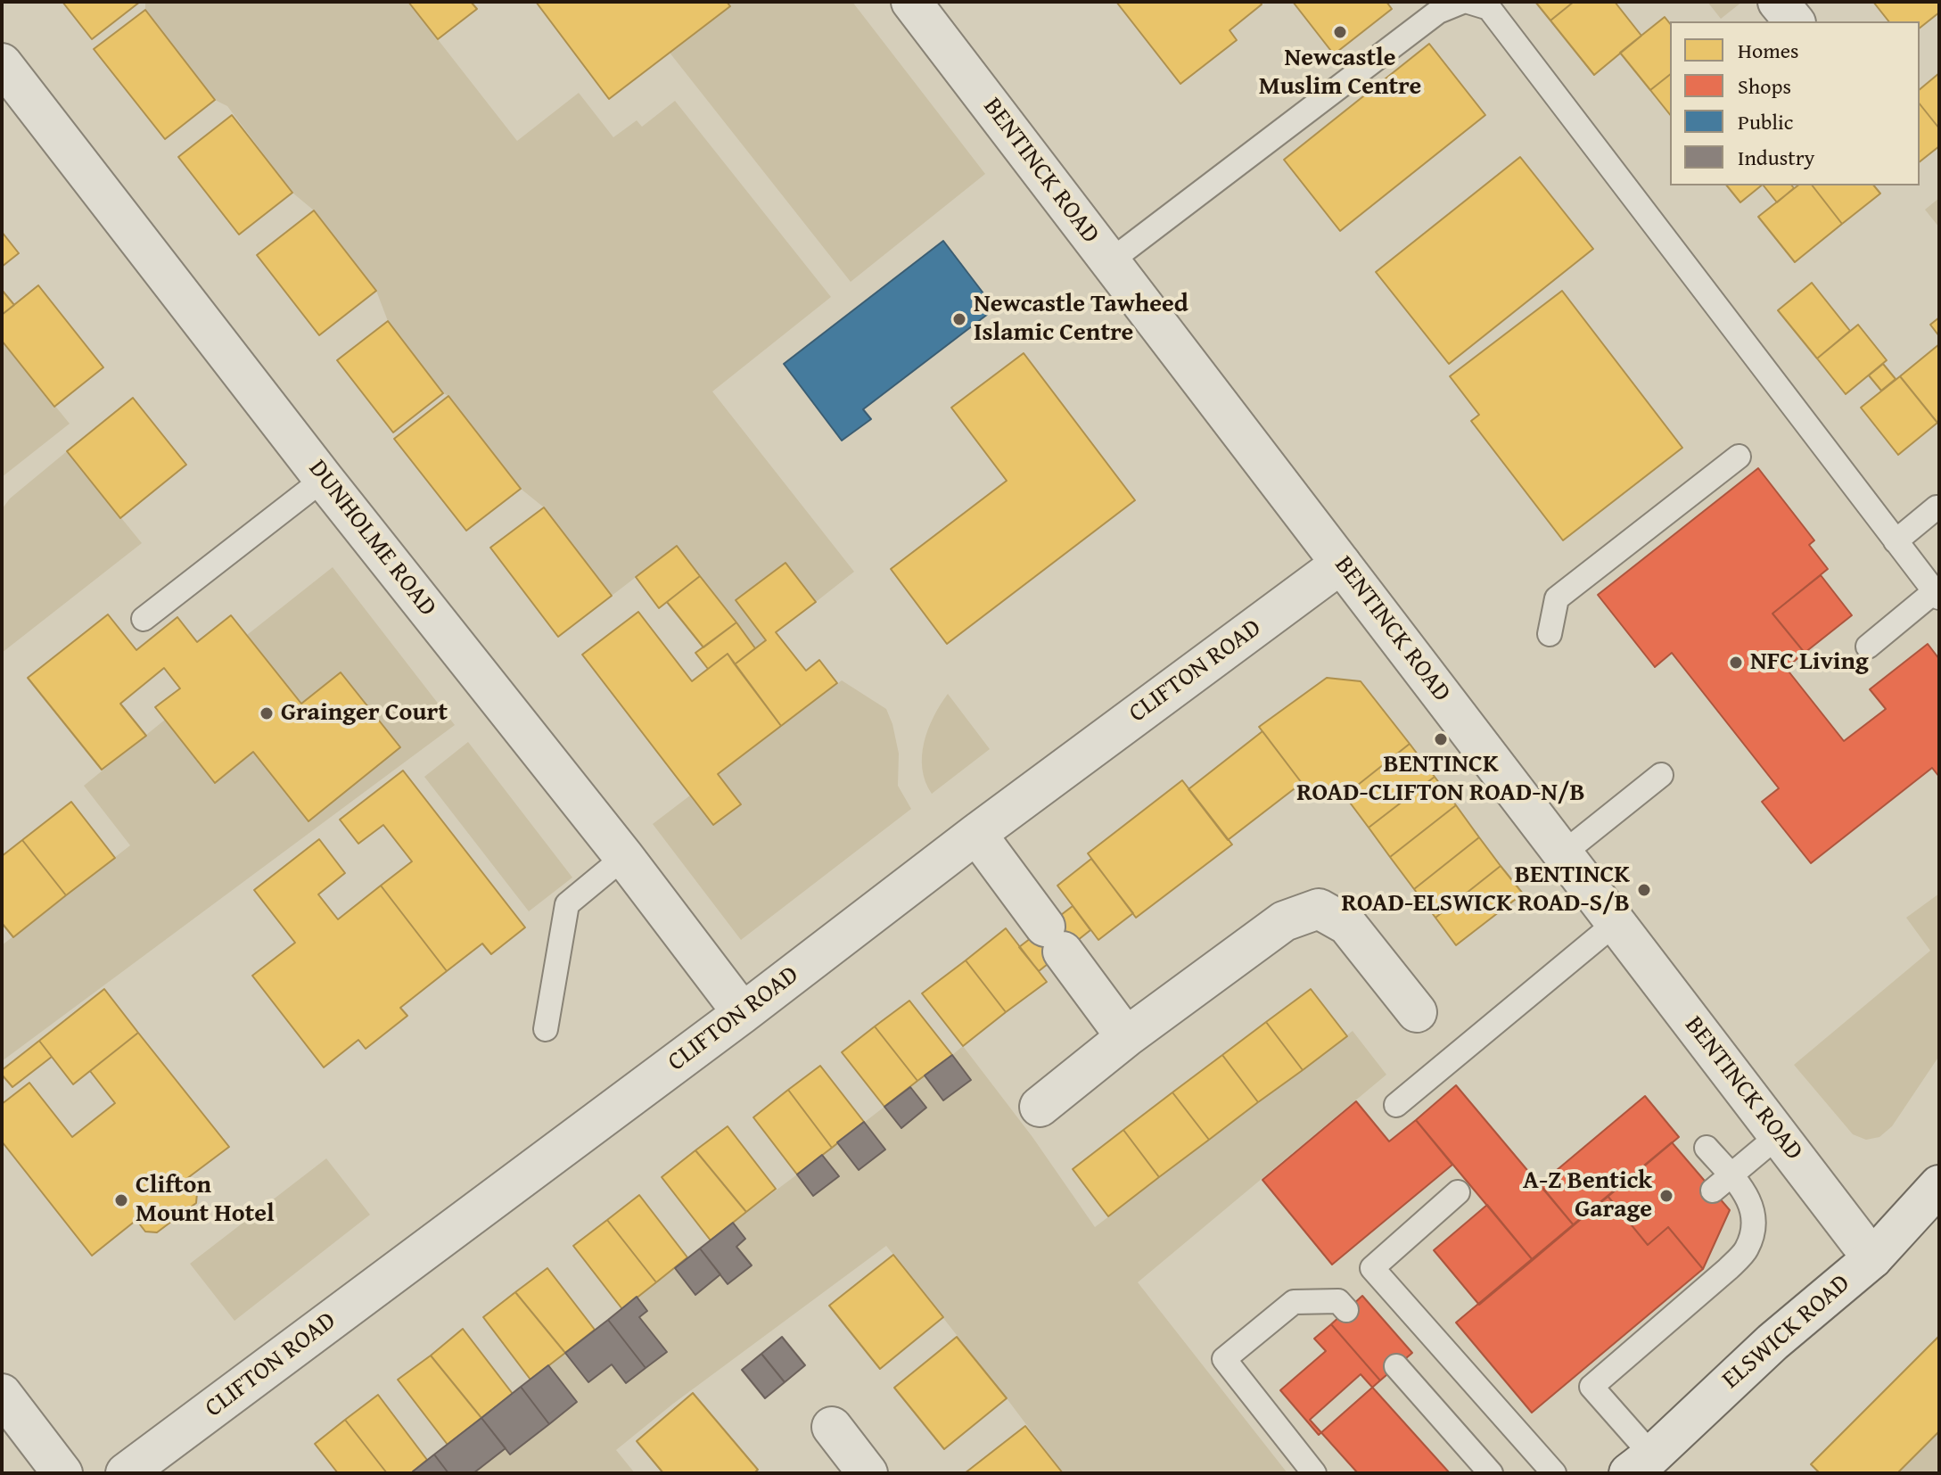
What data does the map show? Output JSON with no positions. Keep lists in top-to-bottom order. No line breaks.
{"streets":{"street":["BENTINCK ROAD","DUNHOLME ROAD","CLIFTON ROAD","ELSWICK ROAD"]},"crossings":[["BENTINCK ROAD","CLIFTON ROAD"],["BENTINCK ROAD","ELSWICK ROAD"],["DUNHOLME ROAD","CLIFTON ROAD"]],"places":["Newcastle Muslim Centre","Newcastle Tawheed Islamic Centre","NFC Living","Grainger Court","BENTINCK ROAD-CLIFTON ROAD-N/B","BENTINCK ROAD-ELSWICK ROAD-S/B","A-Z Bentick Garage","Clifton Mount Hotel"],"legend":["Homes","Shops","Public","Industry"]}
